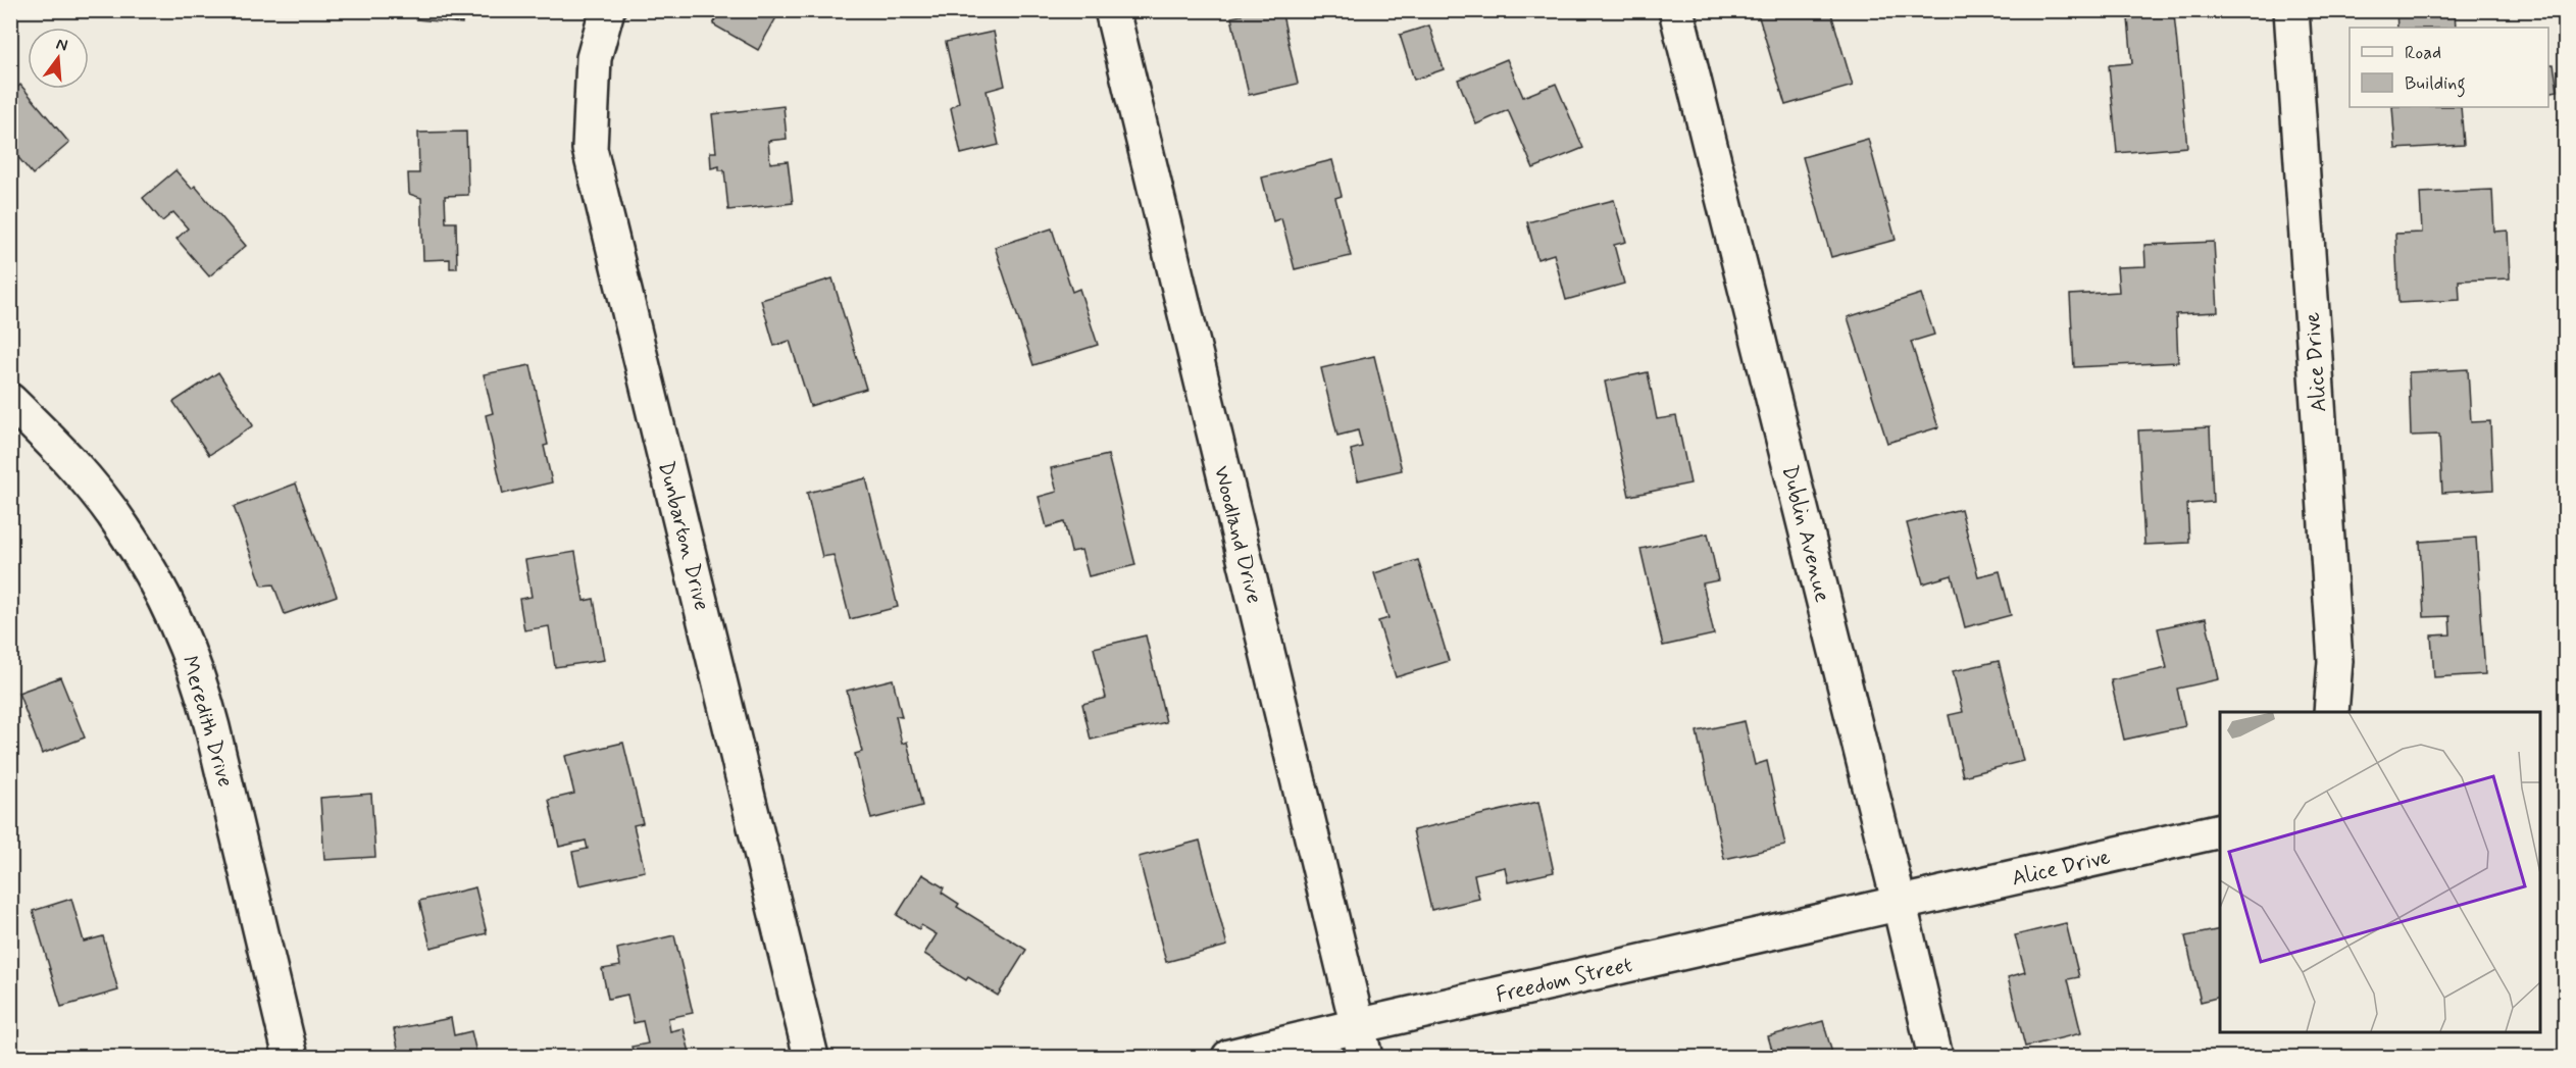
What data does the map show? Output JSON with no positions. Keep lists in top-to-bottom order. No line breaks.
{"streets":{"street":["Alice Drive","Dublin Avenue","Woodland Drive","Dunbarton Drive","Meredith Drive","Freedom Street"]},"crossings":[["Alice Drive","Dublin Avenue"],["Alice Drive","Freedom Street"],["Dublin Avenue","Freedom Street"],["Woodland Drive","Freedom Street"]],"legend":["Road","Building"],"north":"top"}
